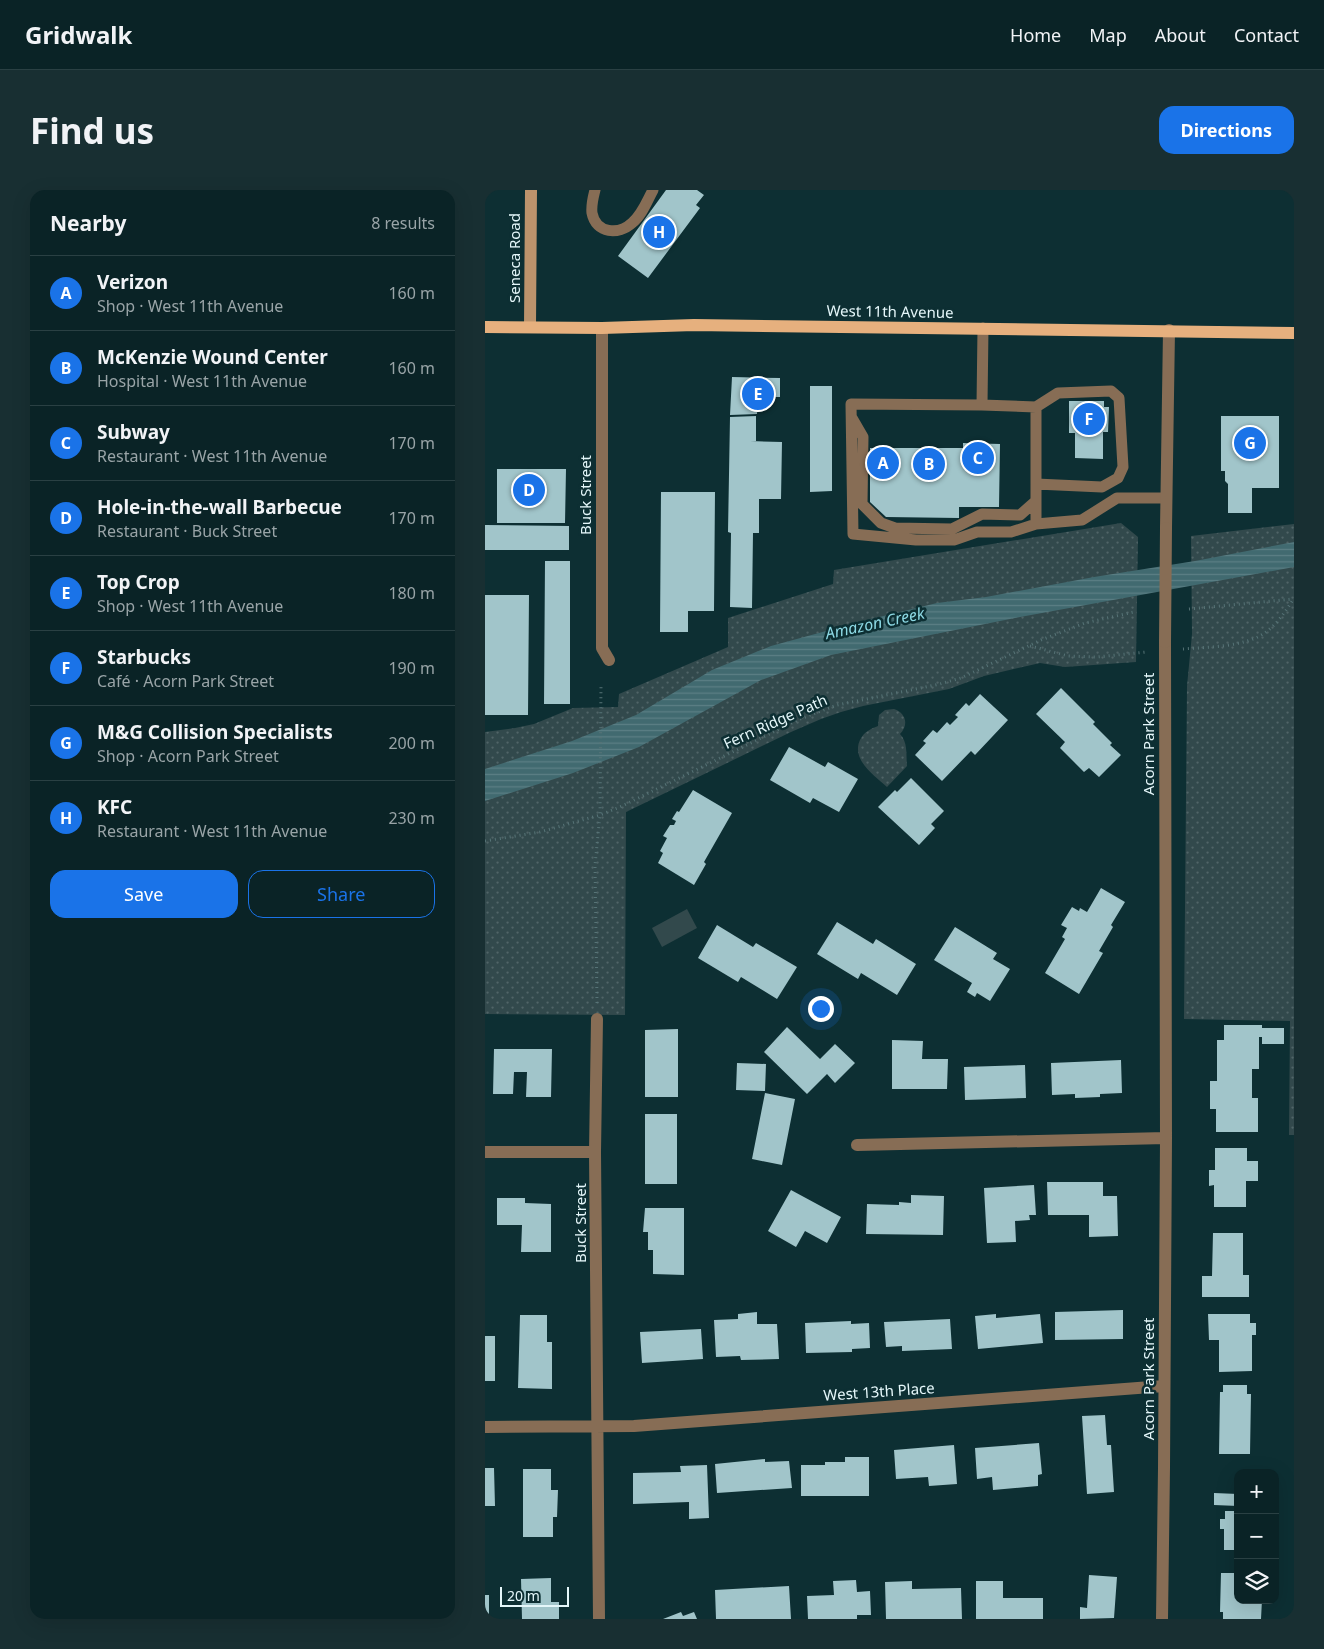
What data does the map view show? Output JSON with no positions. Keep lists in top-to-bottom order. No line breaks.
{"streets":{"main road":["Seneca Road","West 11th Avenue"],"street":["Buck Street","Acorn Park Street","West 13th Place"],"path":["Fern Ridge Path"]},"crossings":[["Seneca Road","West 11th Avenue"],["West 11th Avenue","Buck Street"],["West 11th Avenue","Acorn Park Street"],["Buck Street","West 13th Place"],["Acorn Park Street","West 13th Place"]],"water":["Amazon Creek"],"scale_bar":"20 m","page":{"header":"Gridwalk","nav":["Home","Map","About","Contact"],"buttons":["Directions",["Save","Share"]],"title":"Find us","heading":["Nearby","8 results"],"pins":["H","E","F","G","C","A","B","D"],"list":[{"mark":"A","name":"Verizon","note":"Shop · West 11th Avenue","value":"160 m"},{"mark":"B","name":"McKenzie Wound Center","note":"Hospital · West 11th Avenue","value":"160 m"},{"mark":"C","name":"Subway","note":"Restaurant · West 11th Avenue","value":"170 m"},{"mark":"D","name":"Hole-in-the-wall Barbecue","note":"Restaurant · Buck Street","value":"170 m"},{"mark":"E","name":"Top Crop","note":"Shop · West 11th Avenue","value":"180 m"},{"mark":"F","name":"Starbucks","note":"Café · Acorn Park Street","value":"190 m"},{"mark":"G","name":"M&G Collision Specialists","note":"Shop · Acorn Park Street","value":"200 m"},{"mark":"H","name":"KFC","note":"Restaurant · West 11th Avenue","value":"230 m"}],"map_buttons":["+","−"],"scale":"20 m"}}
